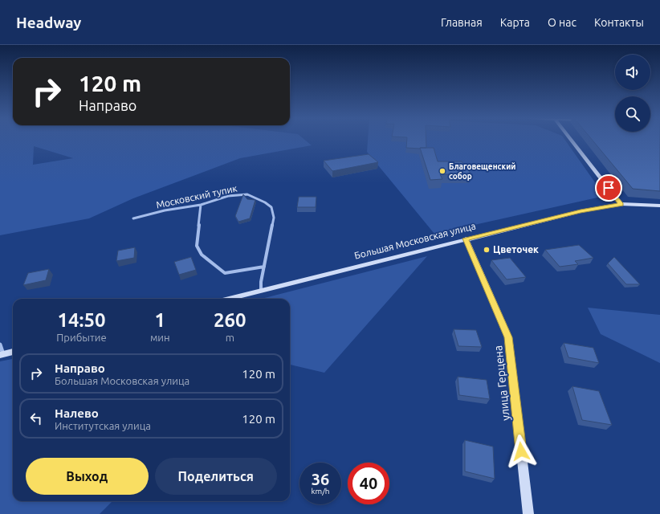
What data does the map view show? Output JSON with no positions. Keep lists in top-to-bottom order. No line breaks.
{"streets":{"main road":["Большая Московская улица","улица Герцена"],"street":["Московский тупик"]},"crossings":[["Московский тупик","Большая Московская улица"],["Большая Московская улица","улица Герцена"]],"places":["Благовещенский собор","Цветочек"],"page":{"header":"Headway","nav":["Главная","Карта","О нас","Контакты"],"turn":["120 m","Направо"],"eta":["14:50","Прибытие","1","мин","260","m"],"list":[{"name":"Направо","note":"Большая Московская улица","value":"120 m"},{"name":"Налево","note":"Институтская улица","value":"120 m"}],"buttons":["Выход","Поделиться"],"speed":"36 km/h","limit":"40"}}
